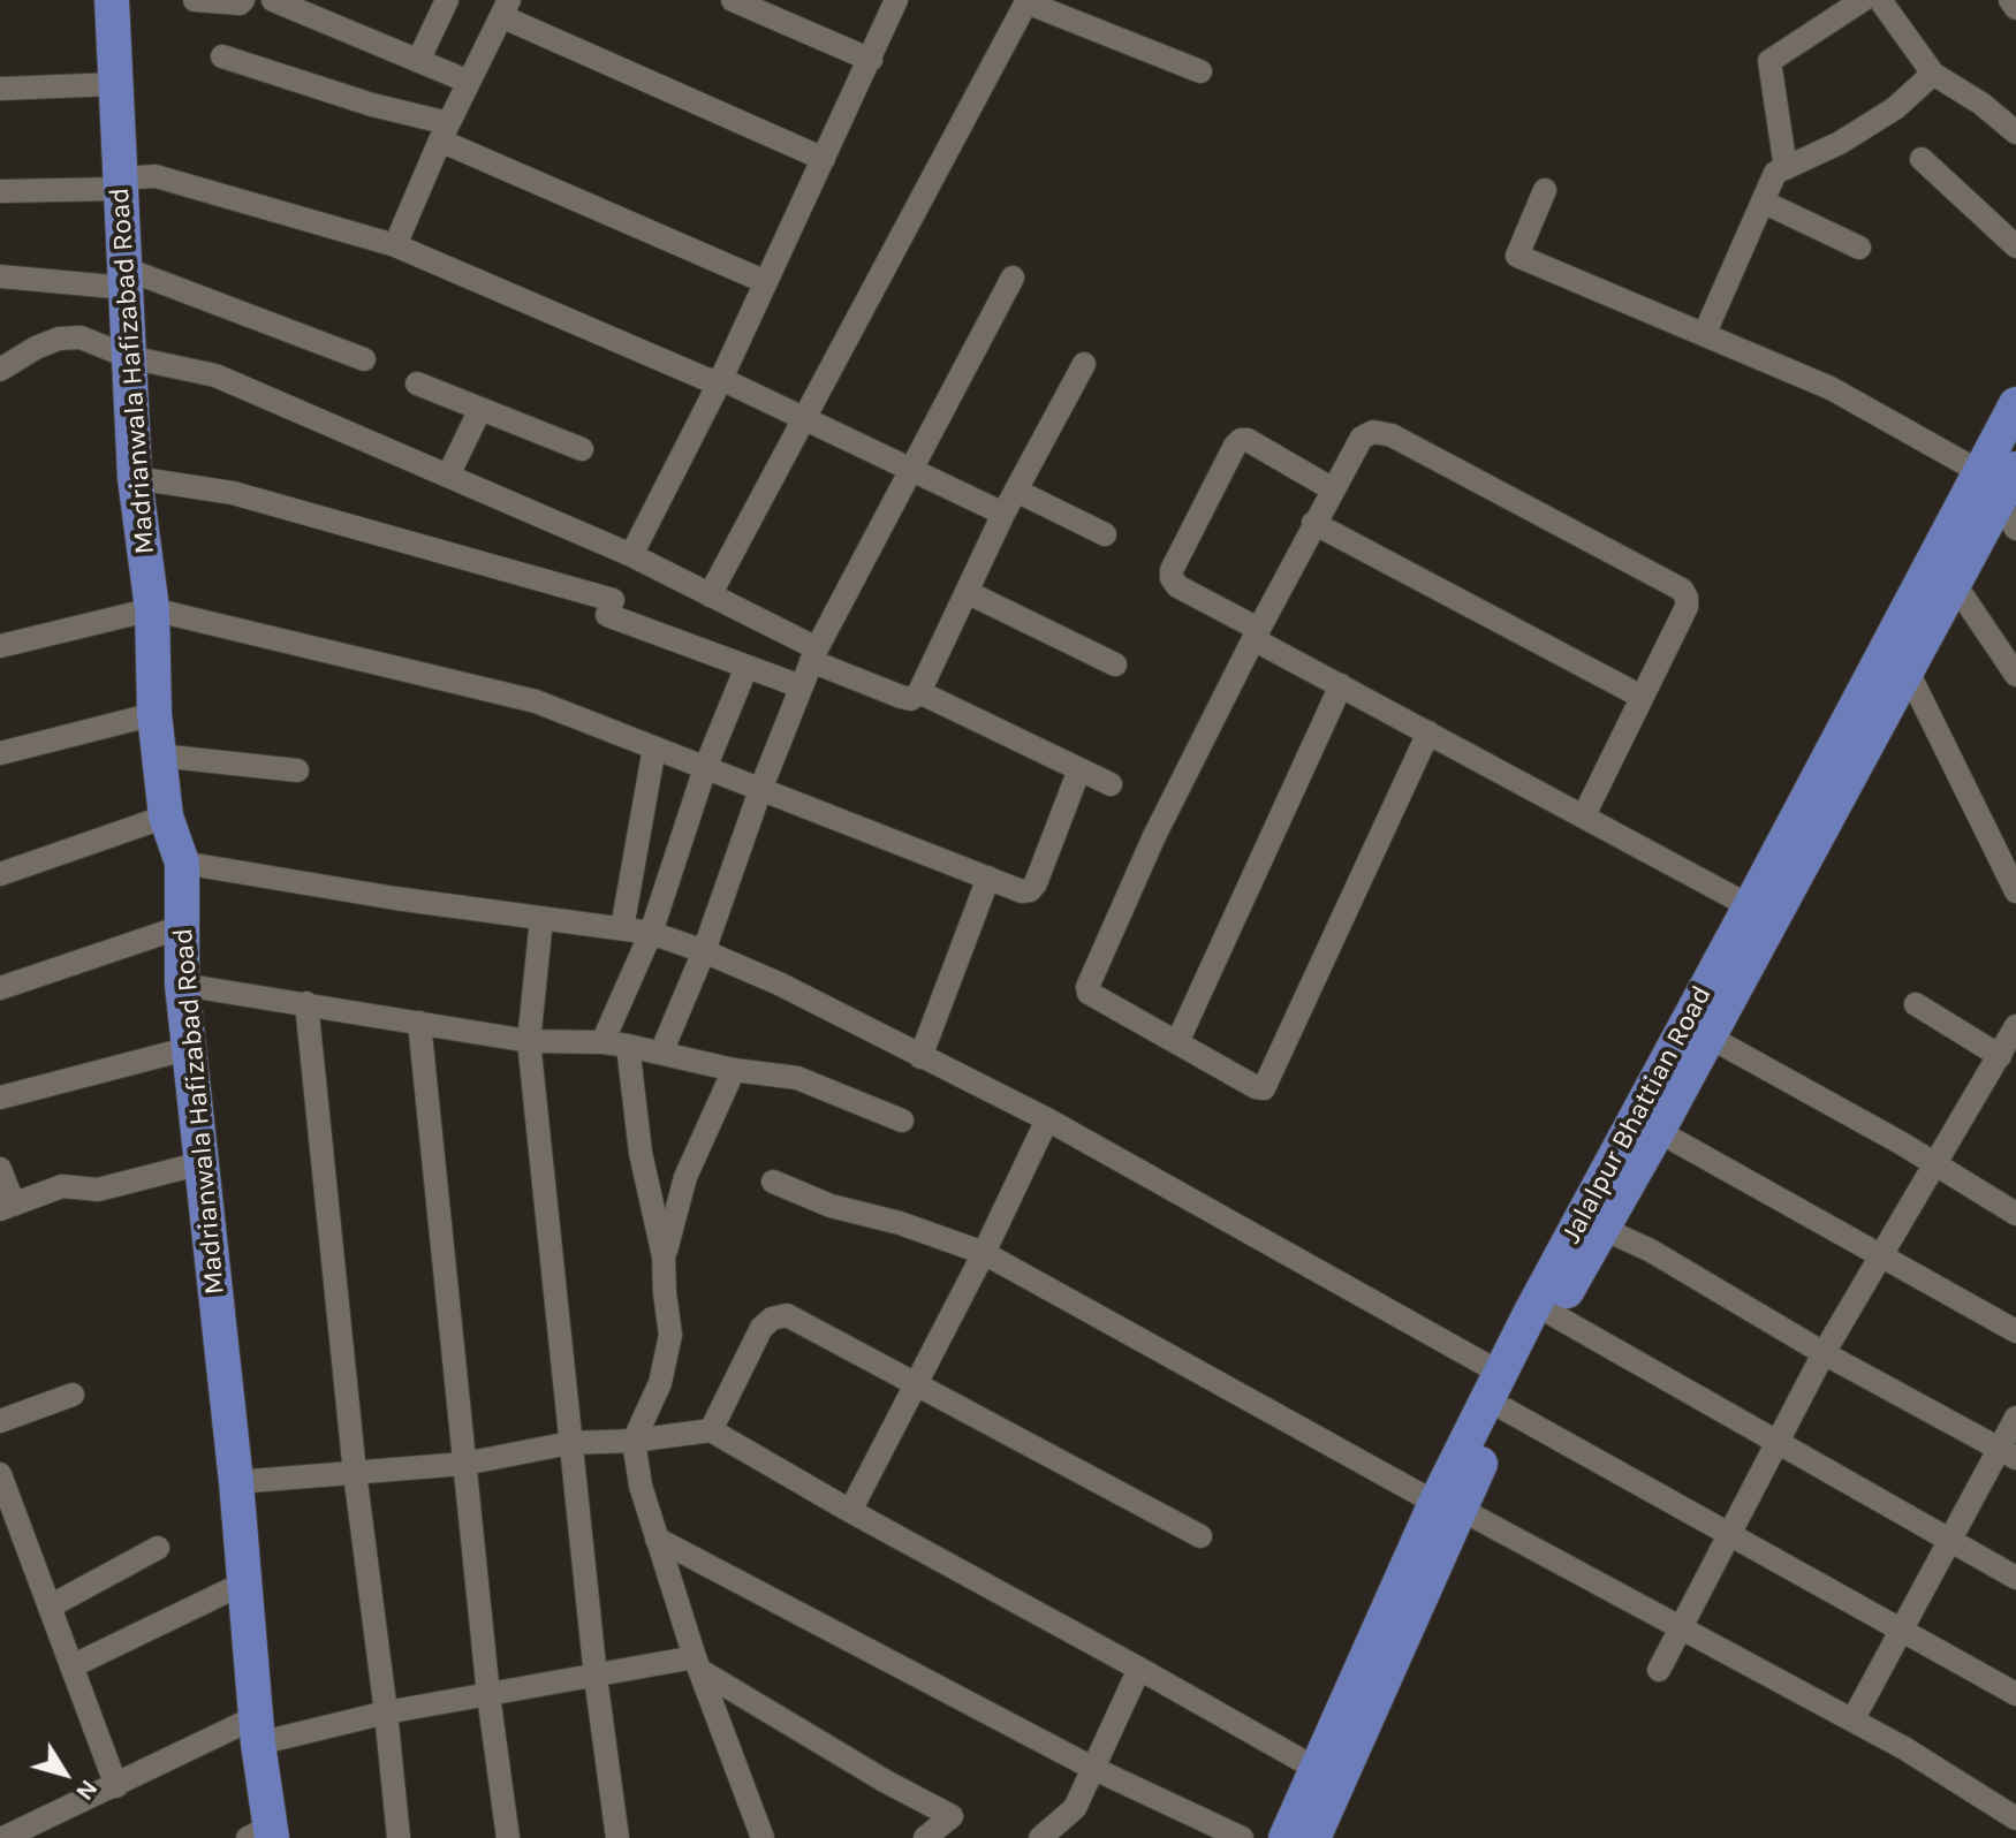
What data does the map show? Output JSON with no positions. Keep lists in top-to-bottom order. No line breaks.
{"streets":{"main road":["Madrianwala Hafizabad Road","Jalalpur Bhattian Road"]},"north":"bottom right"}
